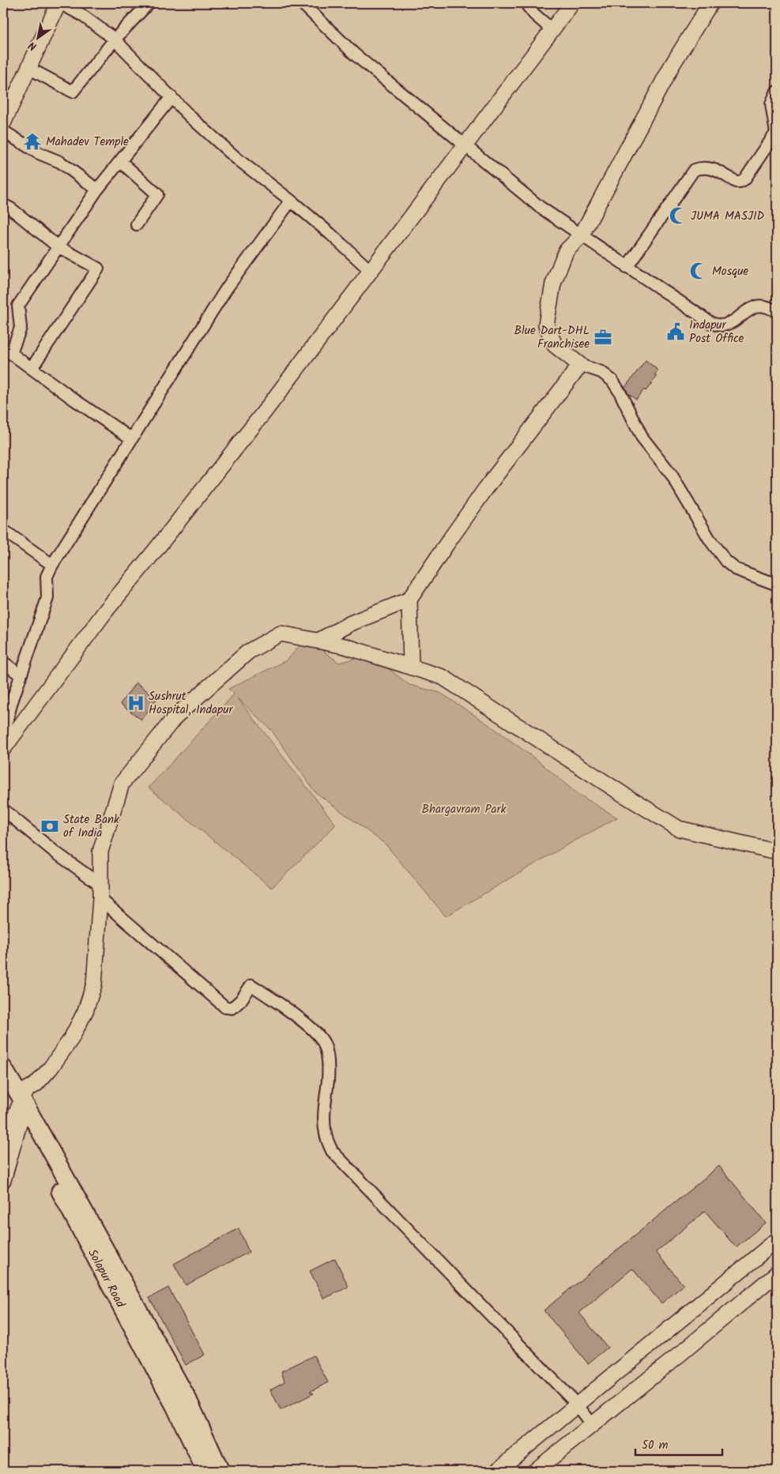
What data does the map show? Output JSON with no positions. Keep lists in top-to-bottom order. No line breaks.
{"streets":{"main road":["Solapur Road"]},"parks":["Bhargavram Park"],"places":{"temple":["Mahadev Temple"],"mosque":["JUMA MASJID","Mosque"],"public building":["Indapur Post Office"],"office":["Blue Dart-DHL Franchisee"],"hospital":["Sushrut Hospital, Indapur"],"bank":["State Bank of India"]},"scale_bar":"50 m","north":"bottom left"}
